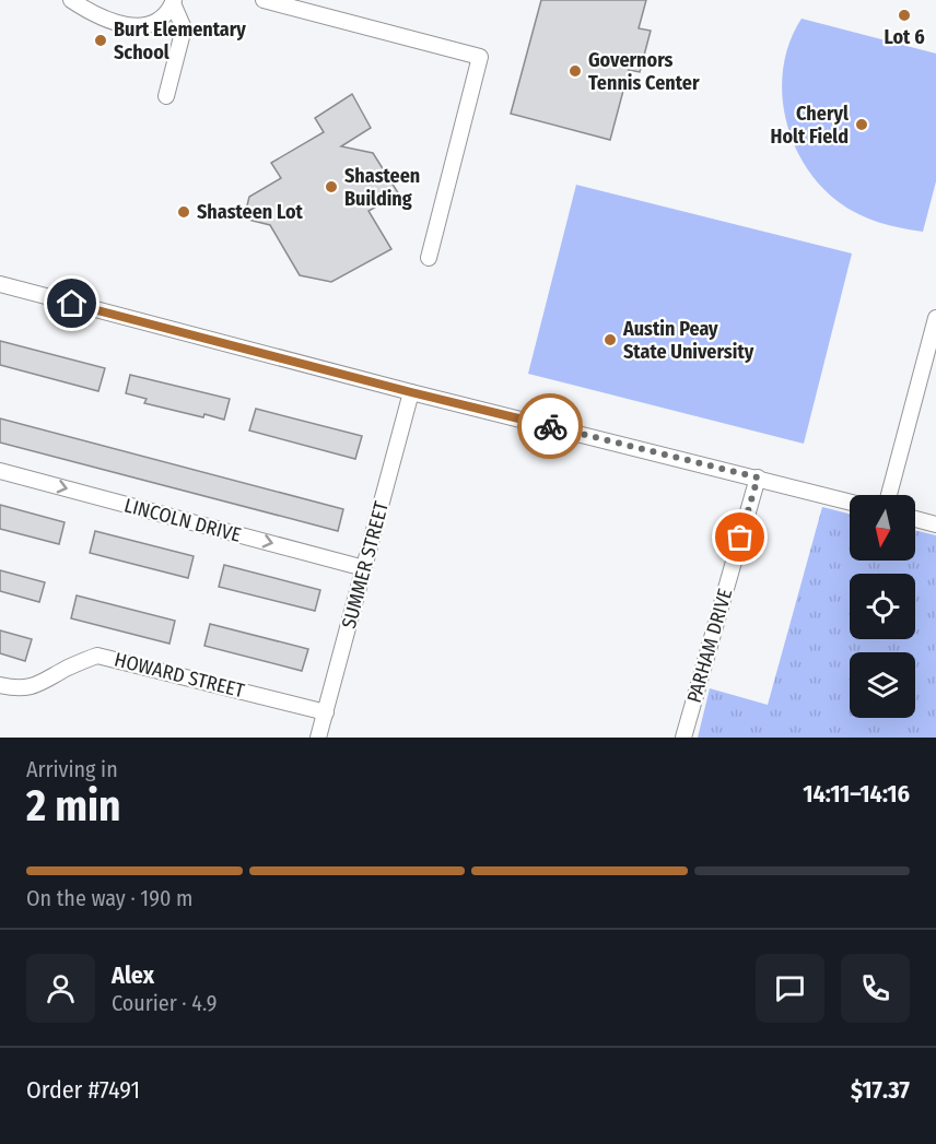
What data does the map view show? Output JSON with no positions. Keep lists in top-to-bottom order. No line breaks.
{"streets":{"street":["LINCOLN DRIVE","SUMMER STREET","PARHAM DRIVE","HOWARD STREET"]},"crossings":[["LINCOLN DRIVE","SUMMER STREET"],["SUMMER STREET","HOWARD STREET"]],"one_way":["LINCOLN DRIVE"],"places":["Lot 6","Burt Elementary School","Governors Tennis Center","Cheryl Holt Field","Shasteen Building","Shasteen Lot","Austin Peay State University"],"north":"bottom","page":{"heading":["2 min","Arriving in","14:11–14:16"],"panel":["Alex","Courier · 4.9","Order #7491","$17.37"],"bar":"On the way · 190 m"}}
